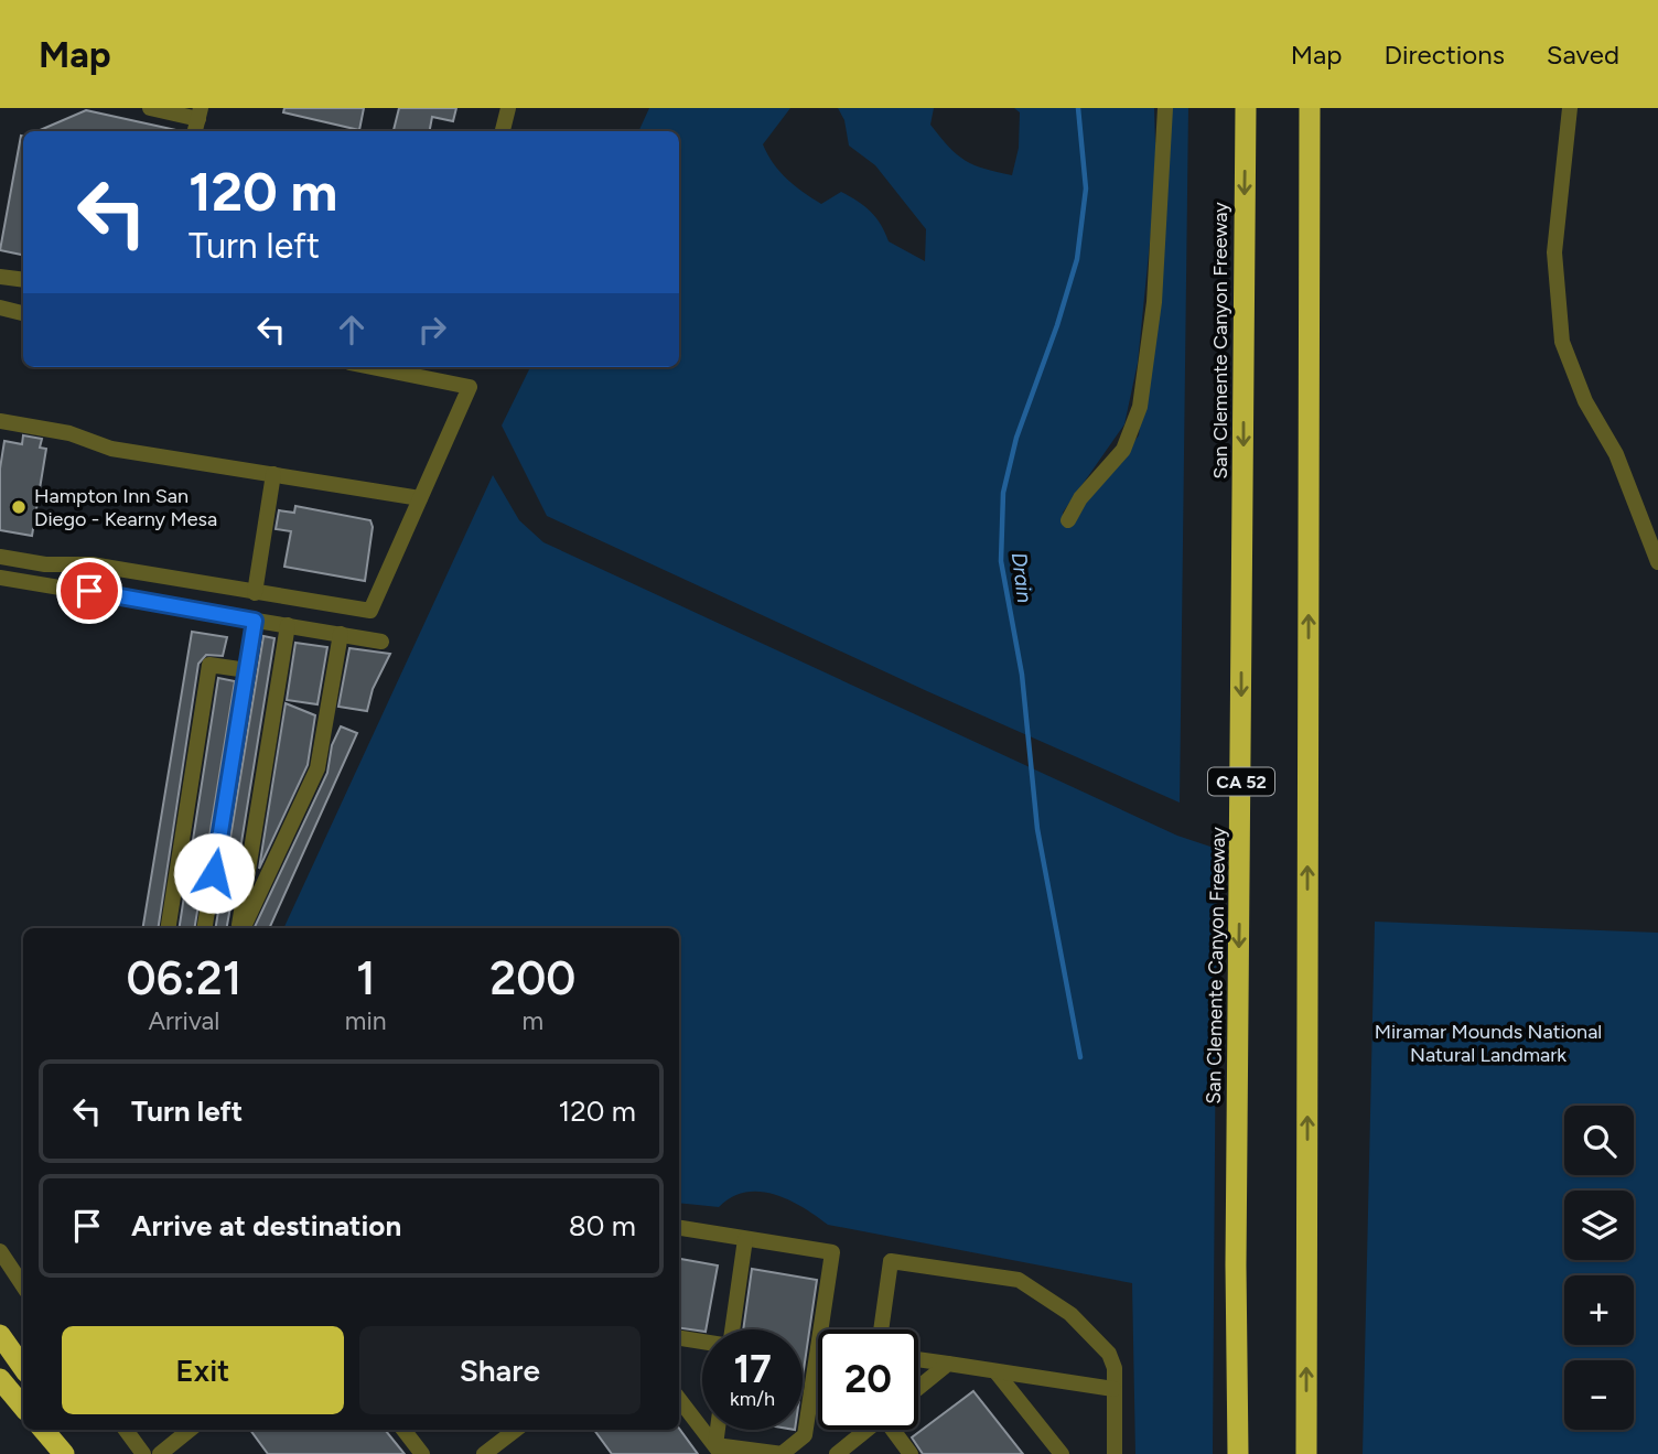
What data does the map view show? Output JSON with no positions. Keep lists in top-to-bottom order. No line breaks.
{"streets":{"highway":["San Clemente Canyon Freeway","CA 52"]},"water":["Drain"],"parks":["Miramar Mounds National Natural Landmark"],"places":["Hampton Inn San Diego - Kearny Mesa"],"page":{"header":"Map","nav":["Map","Directions","Saved"],"turn":["120 m","Turn left"],"eta":["06:21","Arrival","1","min","200","m"],"list":[{"name":"Turn left","value":"120 m"},{"name":"Arrive at destination","value":"80 m"}],"map_buttons":["+","−"],"buttons":["Exit","Share"],"speed":"17 km/h","limit":"20"}}
